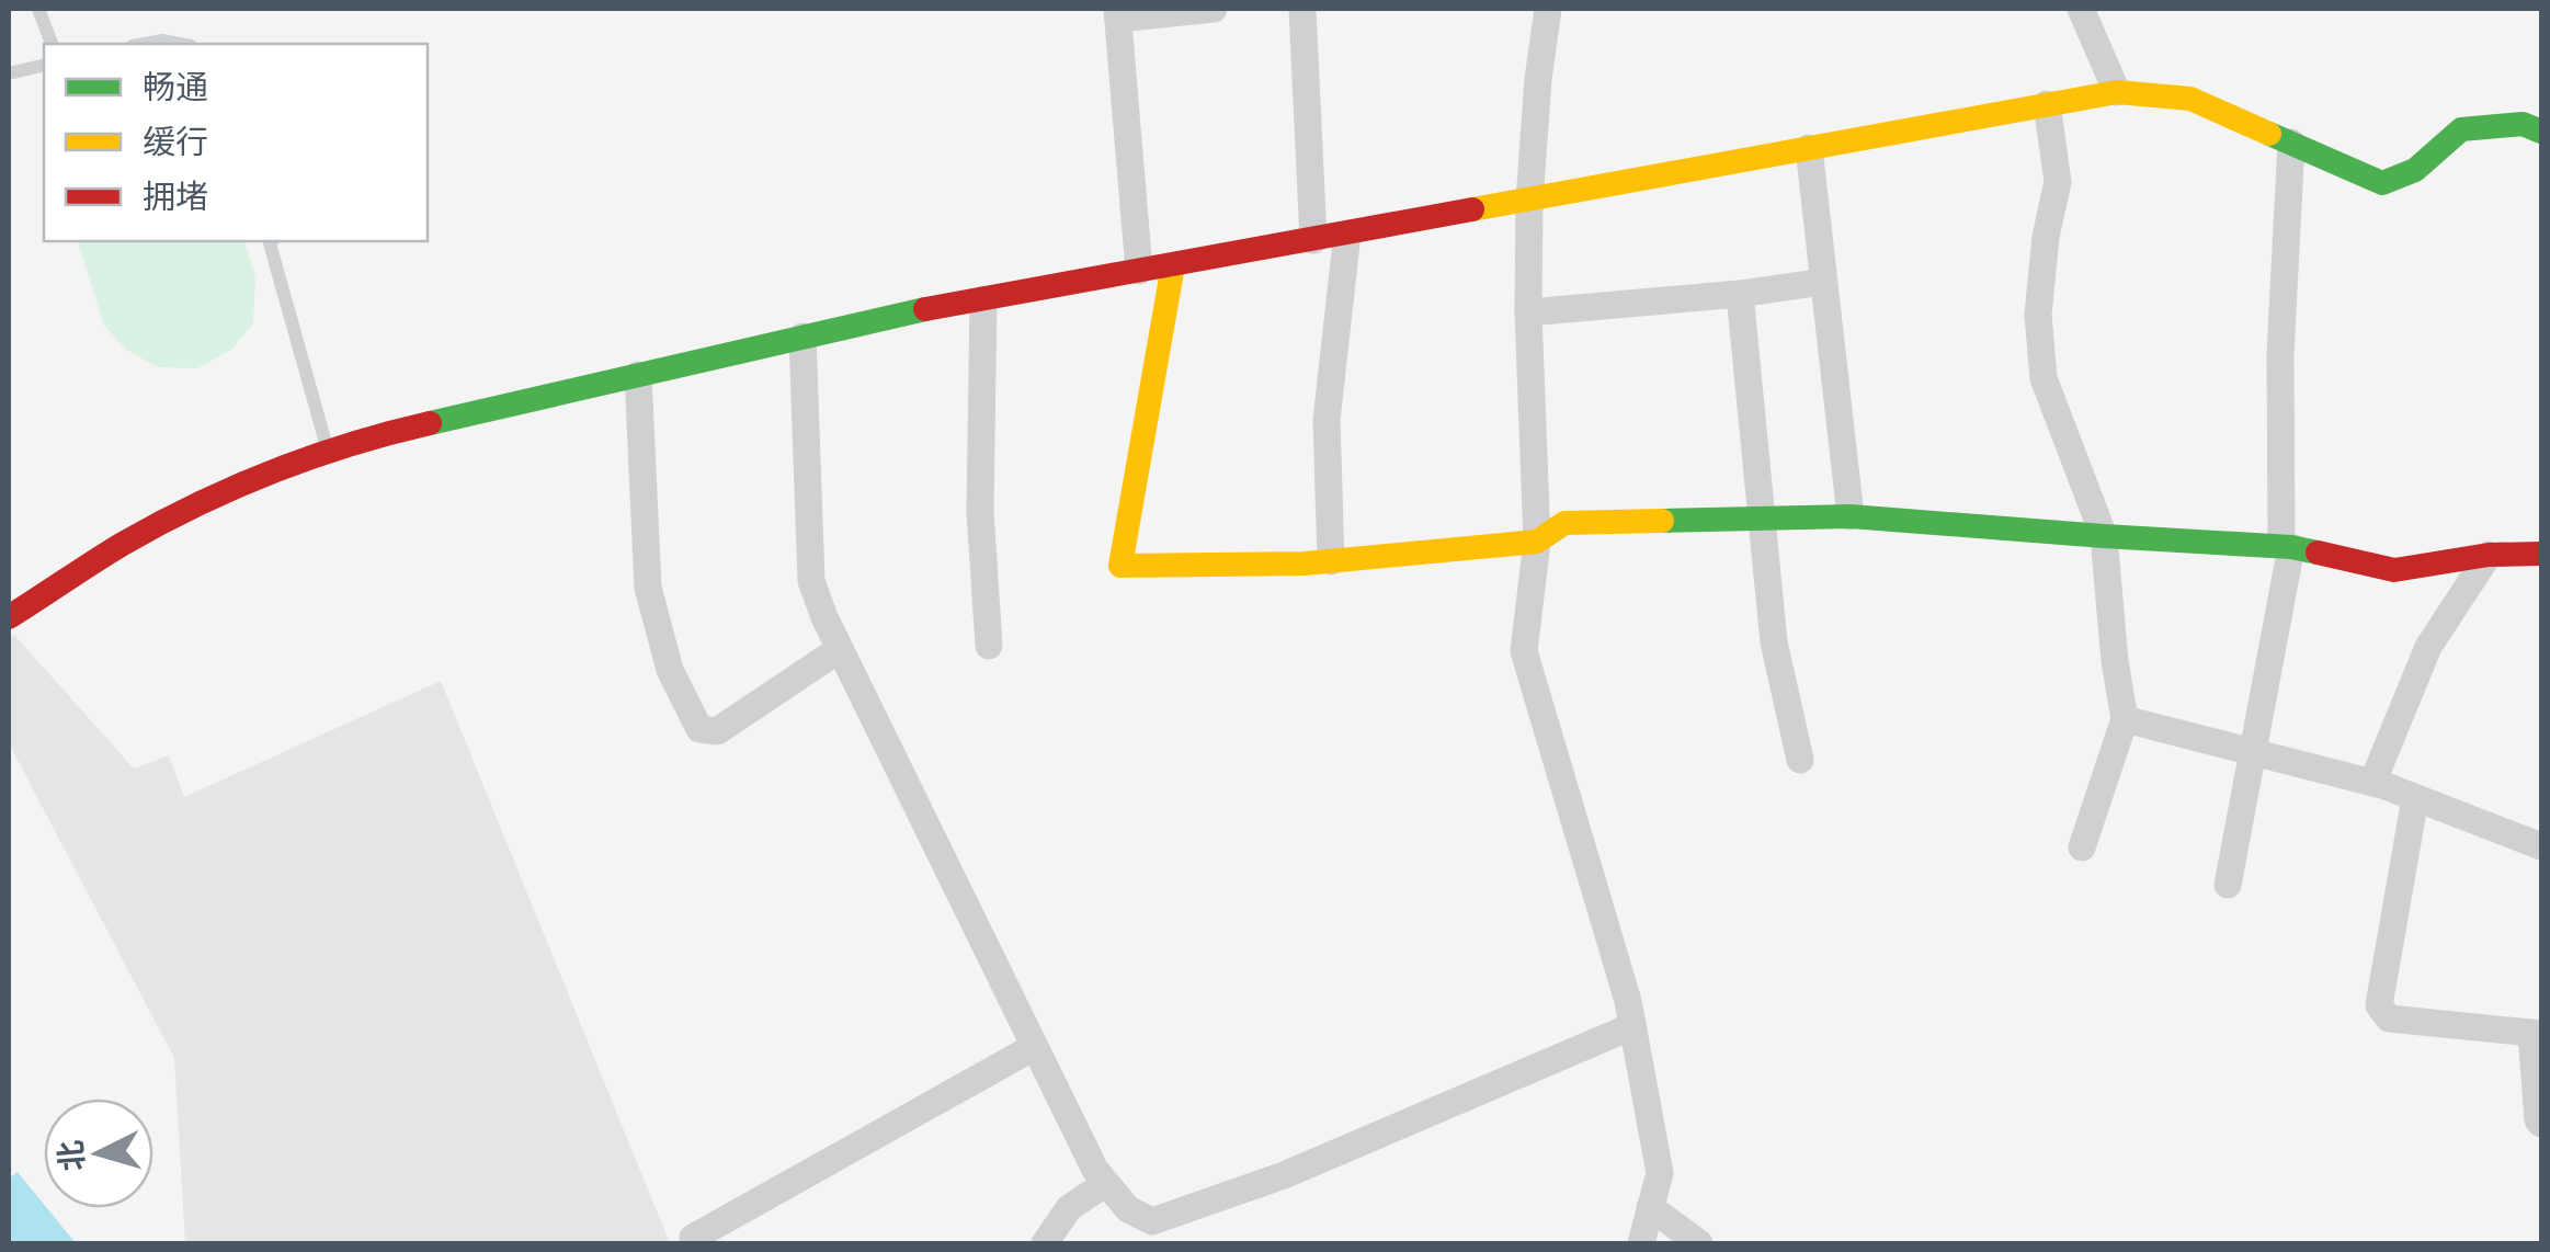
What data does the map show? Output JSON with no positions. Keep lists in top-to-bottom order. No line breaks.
{"legend":["畅通","缓行","拥堵"],"north":"left"}
